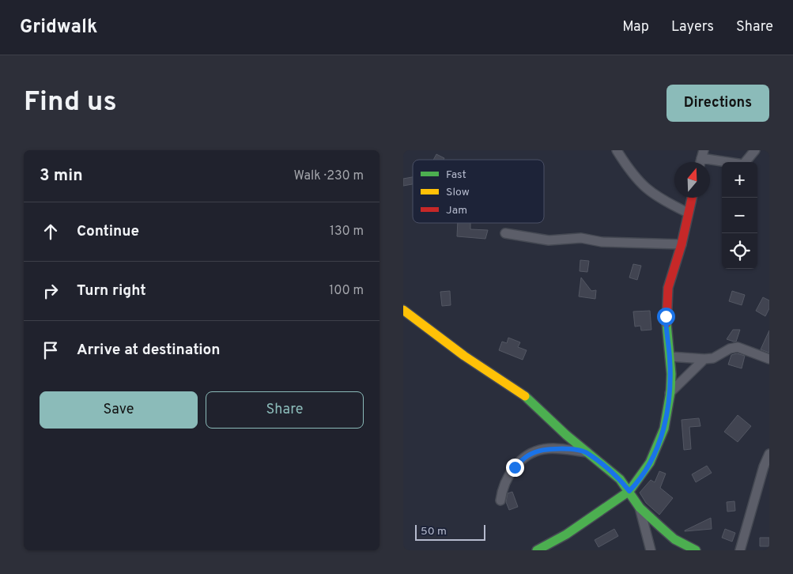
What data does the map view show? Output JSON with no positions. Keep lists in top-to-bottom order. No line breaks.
{"legend":["Fast","Slow","Jam"],"scale_bar":"50 m","north":"top","page":{"header":"Gridwalk","nav":["Map","Layers","Share"],"buttons":["Directions",["Save","Share"]],"title":"Find us","heading":["3 min","Walk · 230 m"],"map_buttons":["+","−"],"list":[["Continue","130 m"],["Turn right","100 m"],"Arrive at destination"],"scale":"50 m"}}
